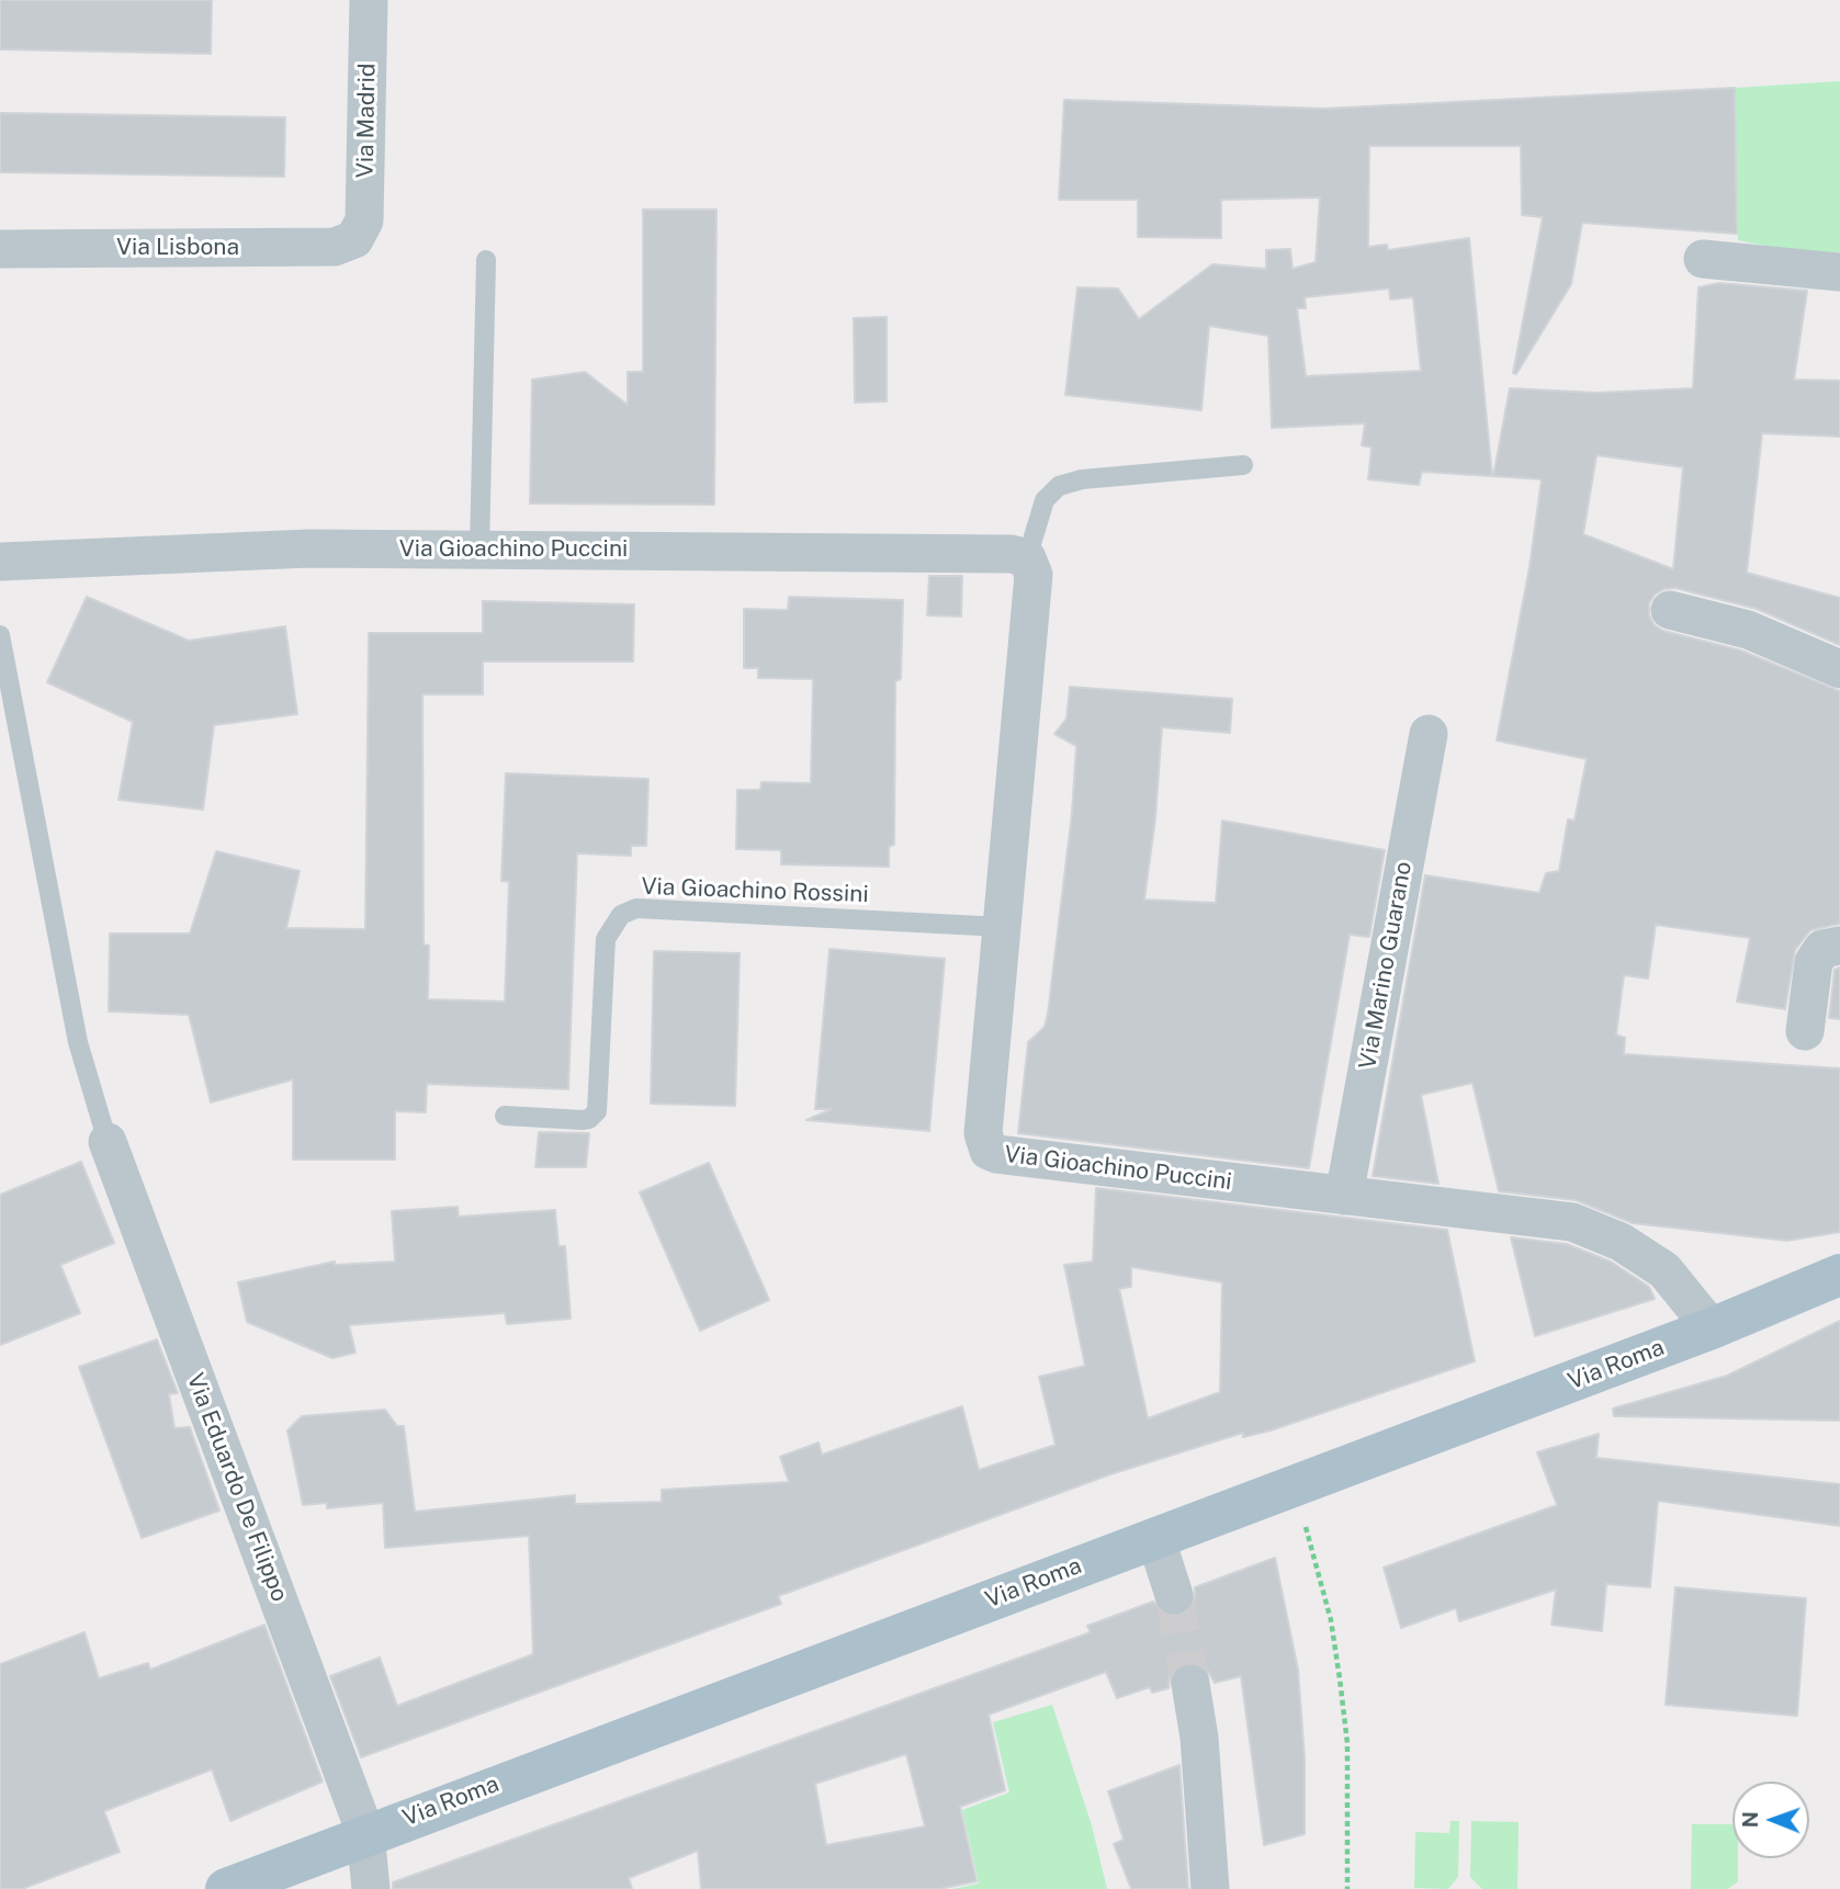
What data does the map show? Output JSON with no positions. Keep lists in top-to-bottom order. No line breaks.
{"streets":{"main road":["Via Roma"],"street":["Via Madrid","Via Lisbona","Via Gioachino Puccini","Via Marino Guarano","Via Eduardo De Filippo"],"lane":["Via Gioachino Rossini"]},"crossings":[["Via Madrid","Via Lisbona"],["Via Gioachino Puccini","Via Gioachino Rossini"],["Via Gioachino Puccini","Via Marino Guarano"],["Via Gioachino Puccini","Via Roma"],["Via Roma","Via Eduardo De Filippo"]],"north":"left"}
